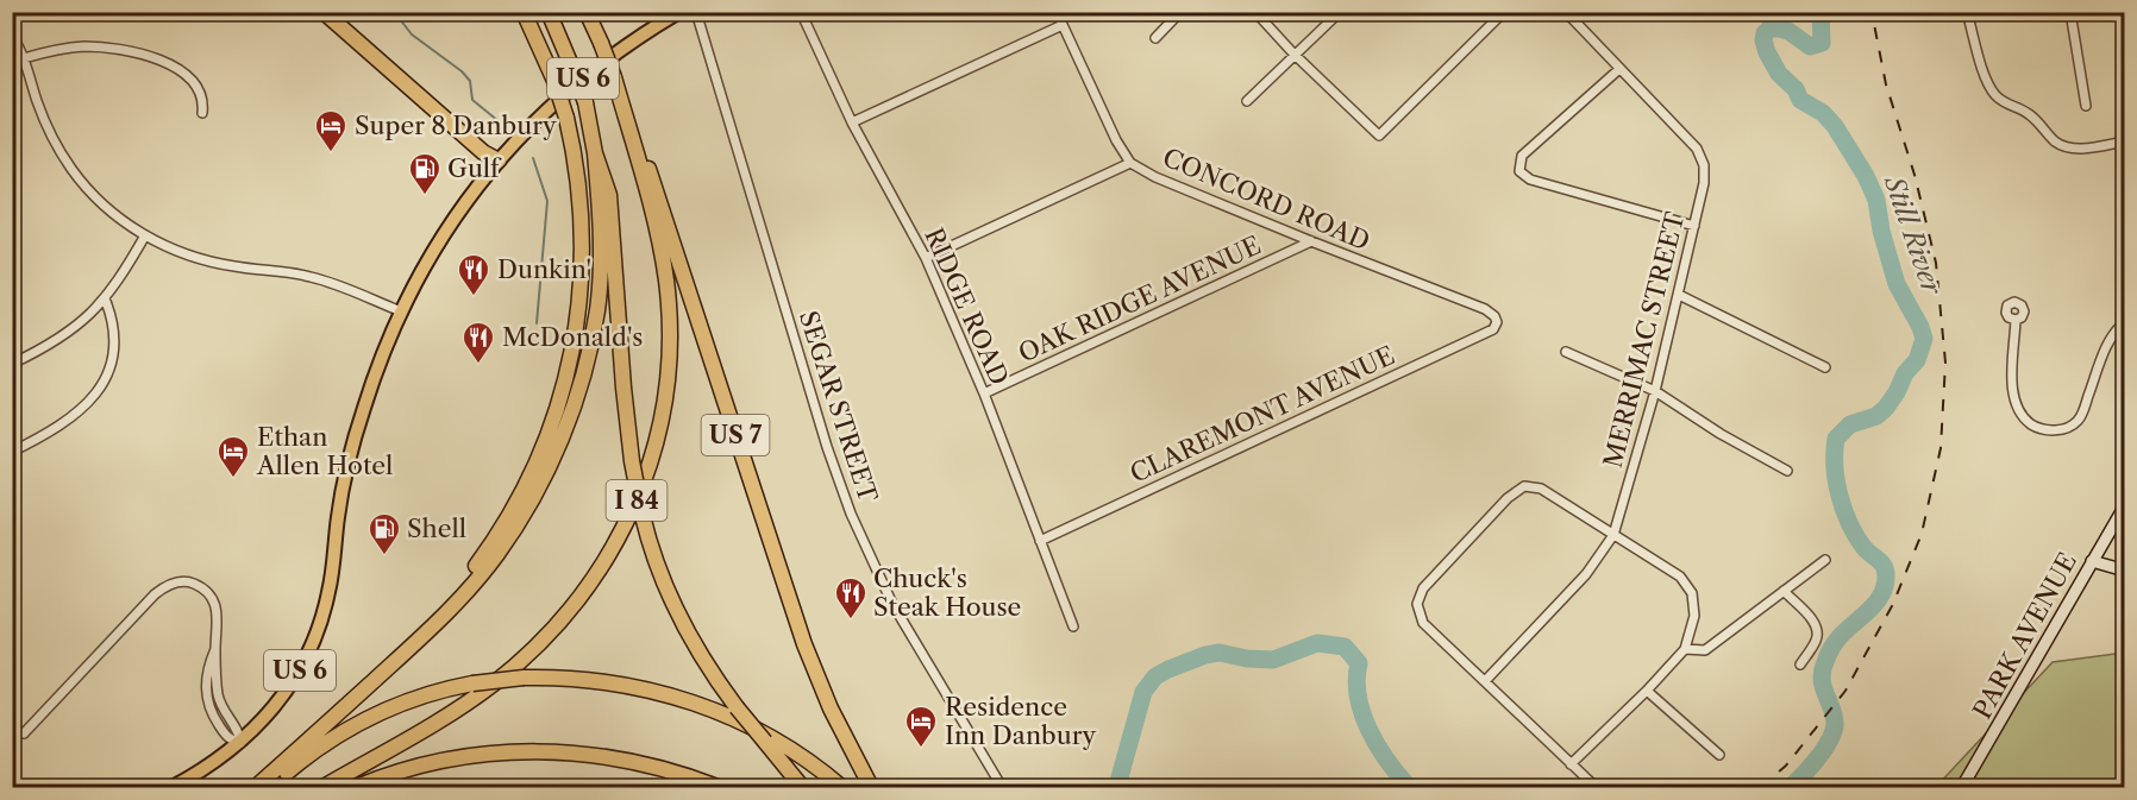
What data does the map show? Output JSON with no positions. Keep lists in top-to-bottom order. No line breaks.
{"streets":{"highway":["US 7","I 84"],"main road":["US 6","PARK AVENUE"],"street":["CONCORD ROAD","OAK RIDGE AVENUE","RIDGE ROAD","MERRIMAC STREET","SEGAR STREET","CLAREMONT AVENUE"]},"crossings":[["CONCORD ROAD","OAK RIDGE AVENUE"],["CONCORD ROAD","CLAREMONT AVENUE"],["OAK RIDGE AVENUE","RIDGE ROAD"],["RIDGE ROAD","CLAREMONT AVENUE"],["US 7","I 84"]],"water":["Still River"],"places":{"hotel":["Super 8 Danbury","Ethan Allen Hotel","Residence Inn Danbury"],"fuel station":["Gulf","Shell"],"restaurant":["Dunkin'","McDonald's","Chuck's Steak House"]}}
